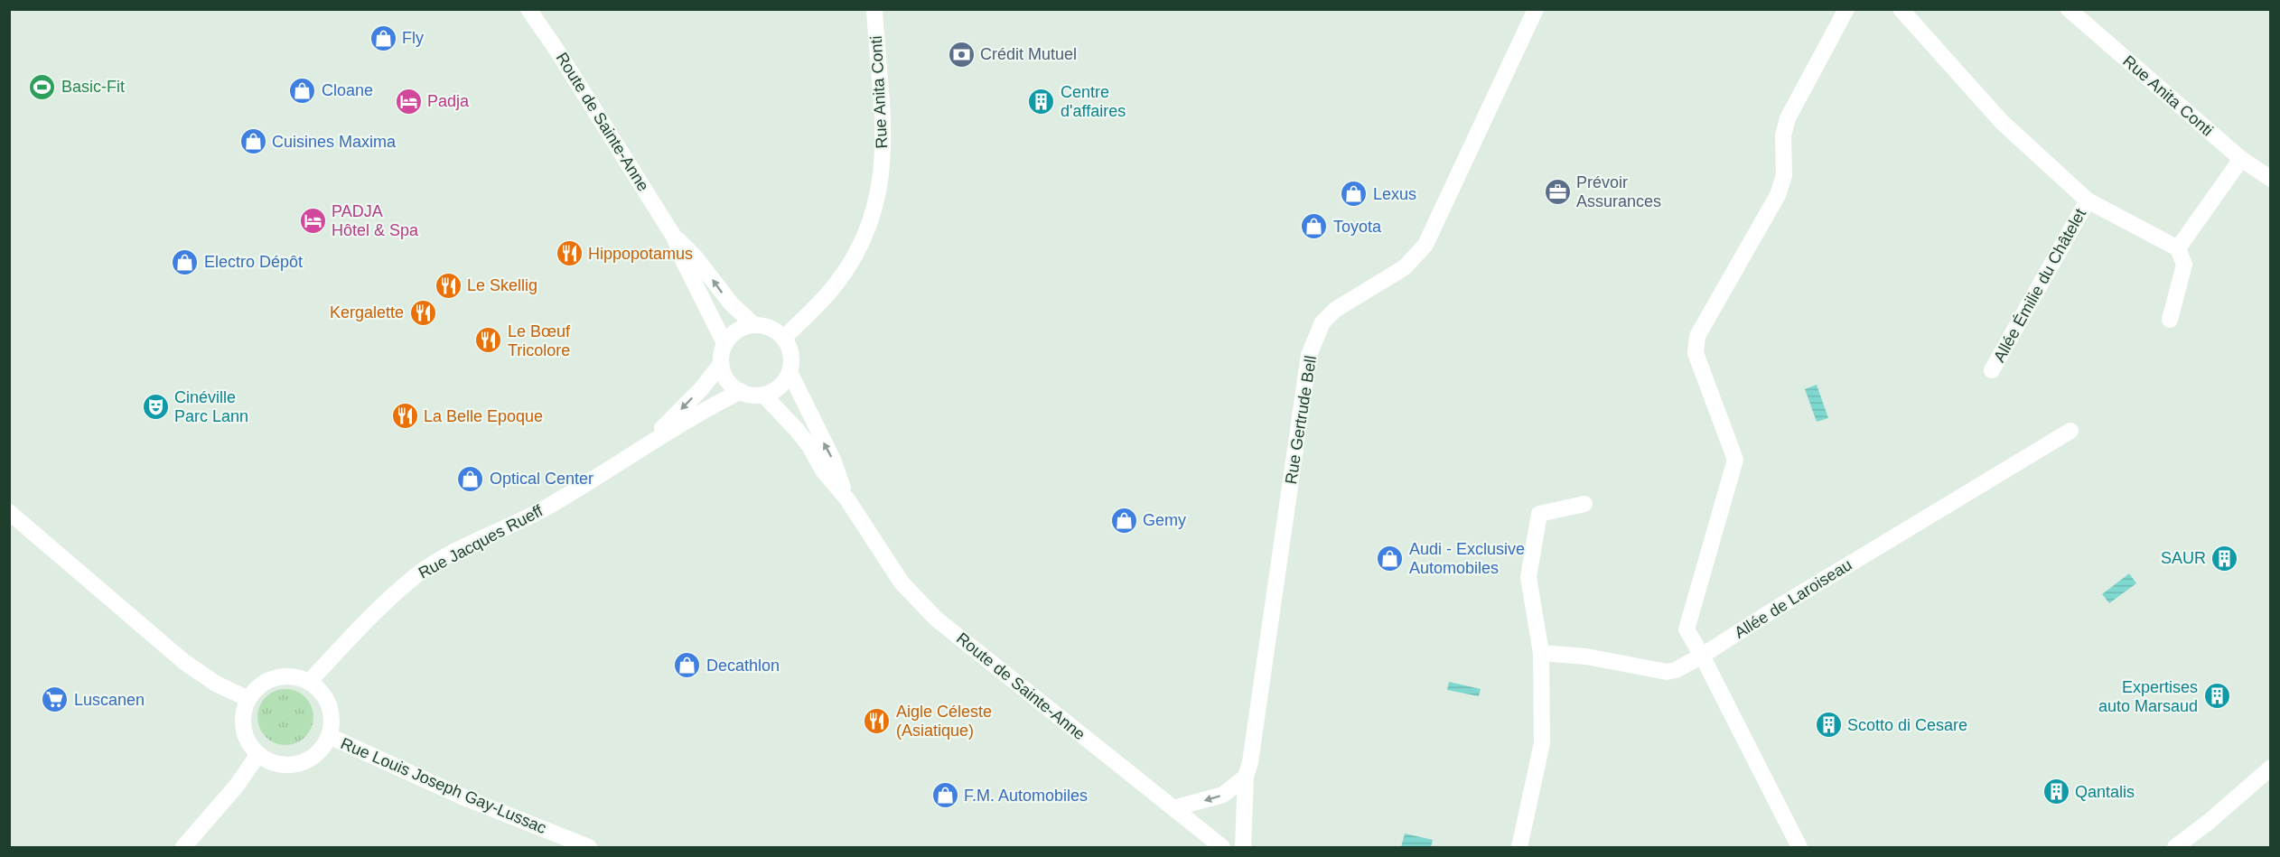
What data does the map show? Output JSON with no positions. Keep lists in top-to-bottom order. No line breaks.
{"streets":{"street":["Rue Anita Conti","Route de Sainte-Anne","Allée Émilie du Châtelet","Rue Gertrude Bell","Rue Jacques Rueff","Allée de Laroiseau","Rue Louis Joseph Gay-Lussac"]},"crossings":[["Rue Anita Conti","Route de Sainte-Anne"],["Rue Anita Conti","Rue Jacques Rueff"],["Route de Sainte-Anne","Rue Jacques Rueff"],["Rue Jacques Rueff","Rue Louis Joseph Gay-Lussac"]],"places":{"shop":["Fly","Cloane","Cuisines Maxima","Lexus","Toyota","Electro Dépôt","Optical Center","Gemy","Audi - Exclusive Automobiles","Decathlon","F.M. Automobiles"],"bank":["Crédit Mutuel"],"sports":["Basic-Fit"],"hotel":["Padja","PADJA Hôtel & Spa"],"building":["Centre d'affaires","SAUR","Expertises auto Marsaud","Scotto di Cesare","Qantalis"],"office":["Prévoir Assurances"],"restaurant":["Hippopotamus","Le Skellig","Kergalette","Le Bœuf Tricolore","La Belle Epoque","Aigle Céleste (Asiatique)"],"theatre":["Cinéville Parc Lann"],"supermarket":["Luscanen"]}}
